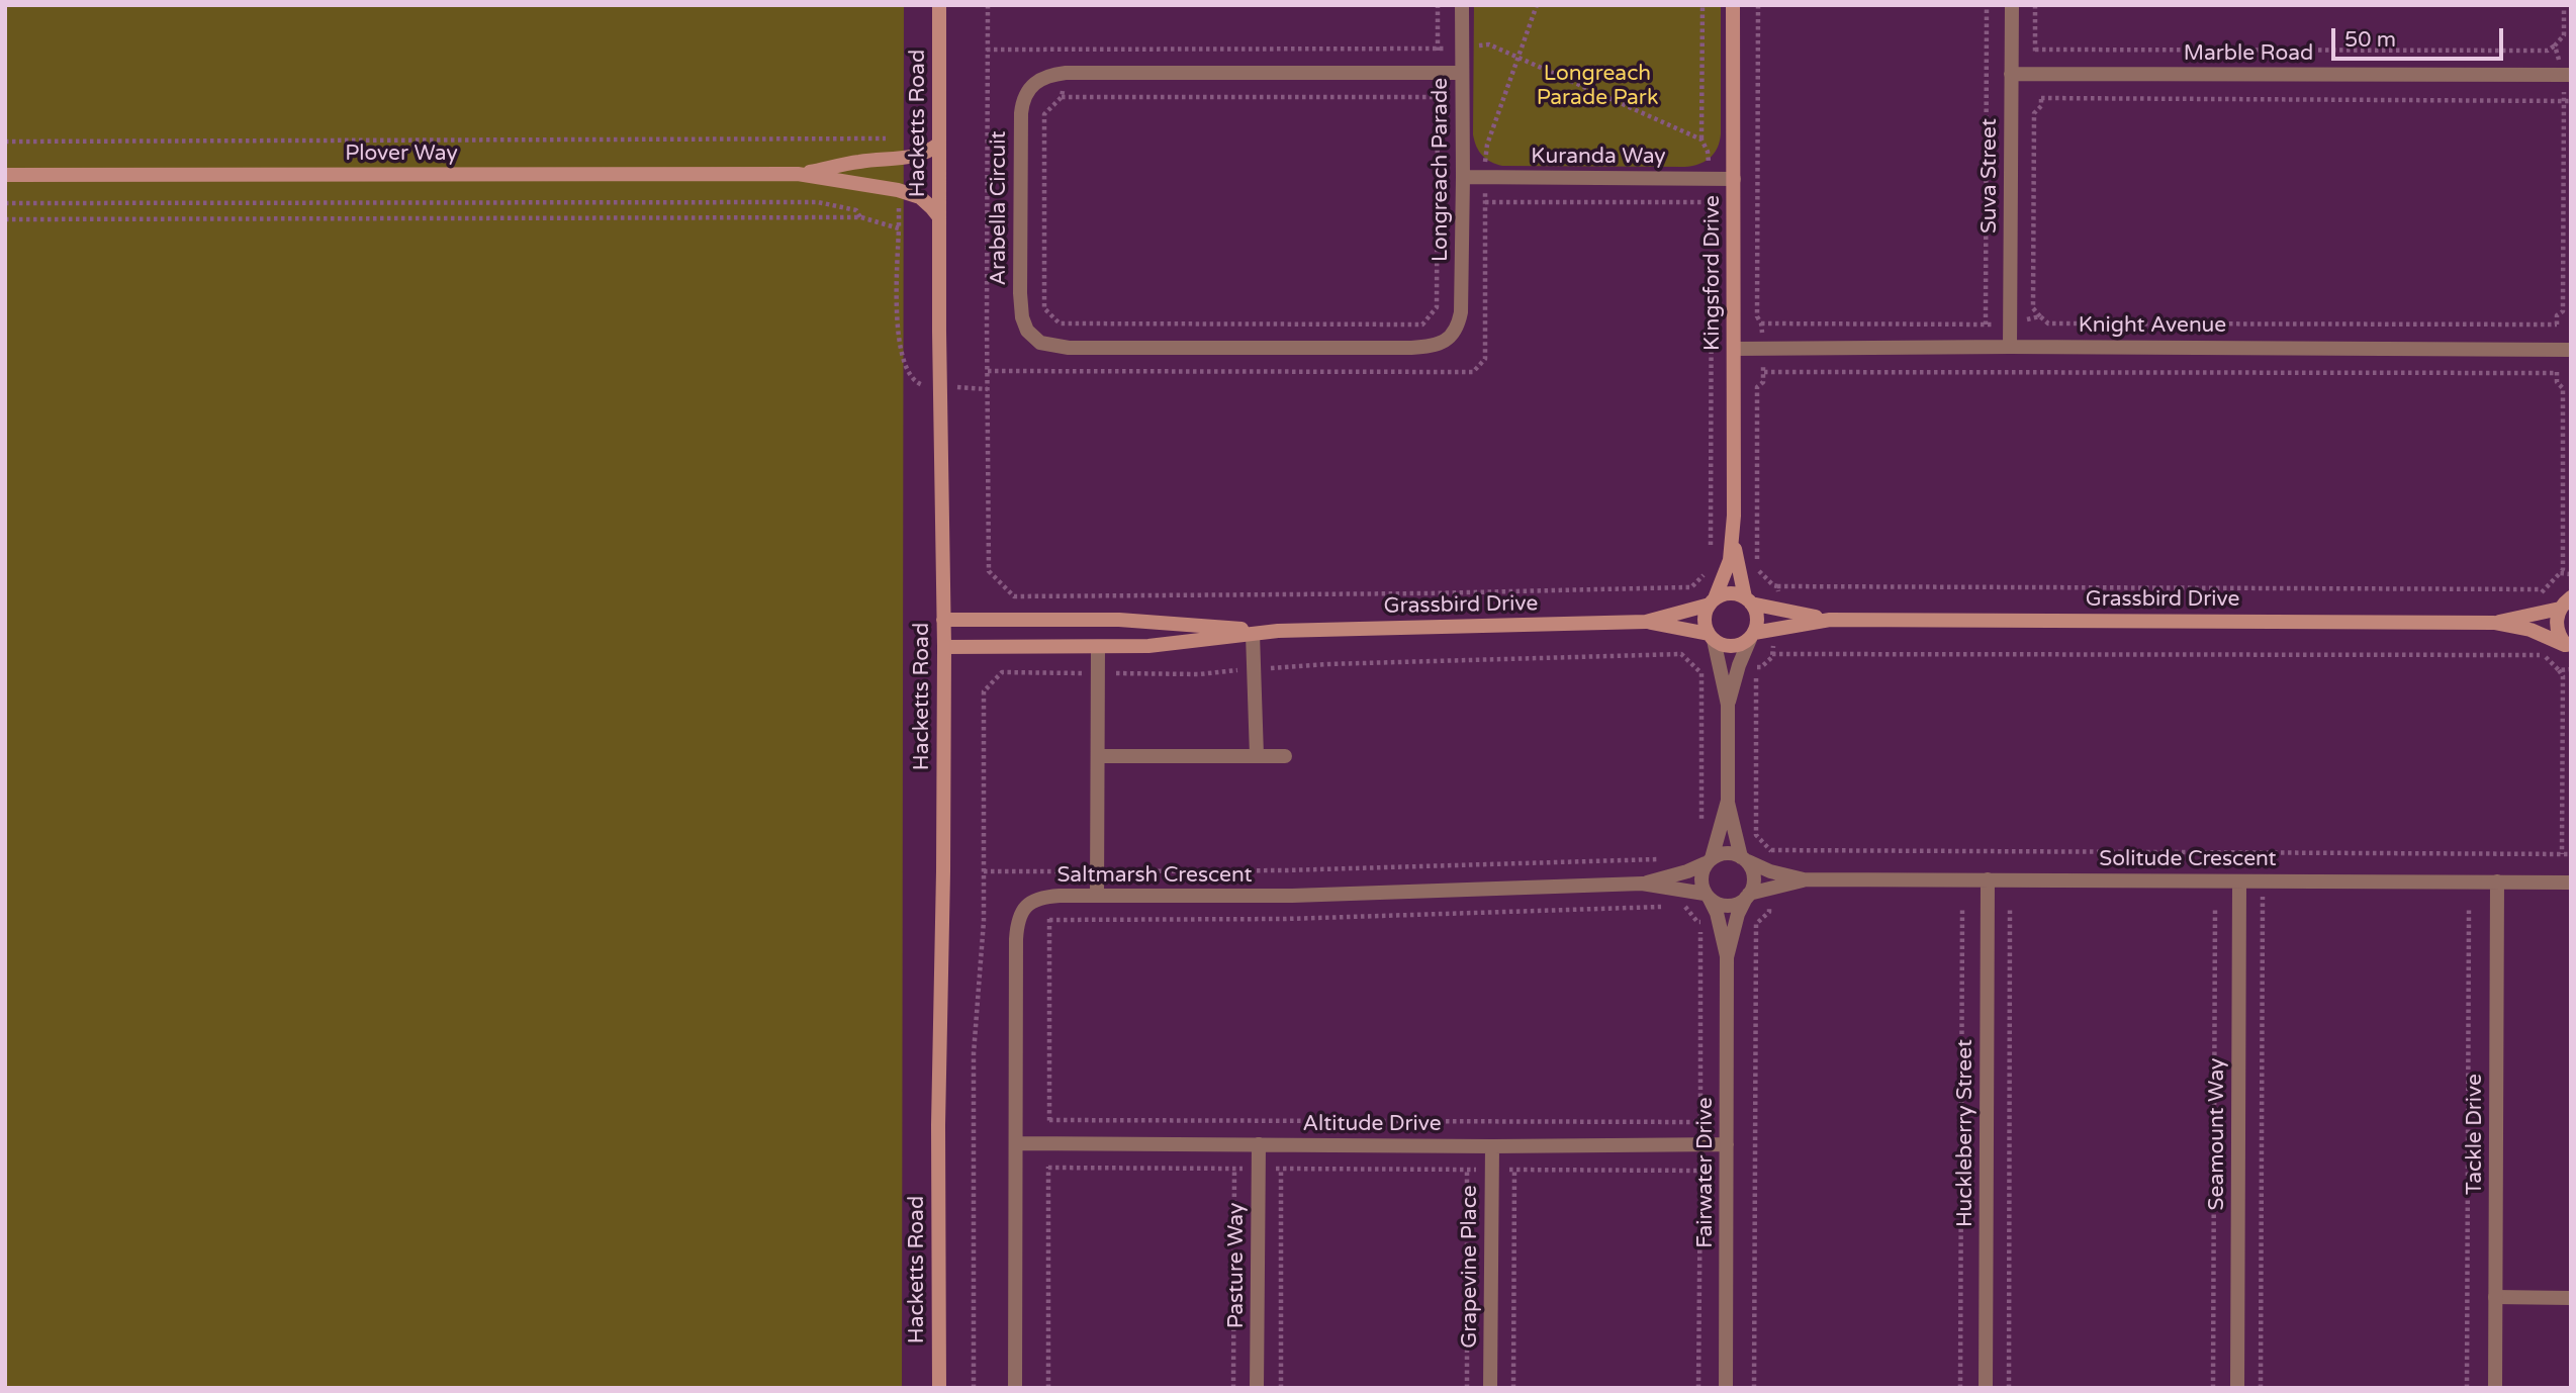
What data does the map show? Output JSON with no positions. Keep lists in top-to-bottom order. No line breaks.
{"streets":{"street":["Marble Road","Hacketts Road","Plover Way","Kuranda Way","Longreach Parade","Suva Street","Arabella Circuit","Kingsford Drive","Knight Avenue","Grassbird Drive","Solitude Crescent","Saltmarsh Crescent","Altitude Drive","Huckleberry Street","Seamount Way","Tackle Drive","Fairwater Drive","Pasture Way","Grapevine Place"]},"crossings":[["Marble Road","Suva Street"],["Hacketts Road","Plover Way"],["Hacketts Road","Grassbird Drive"],["Kuranda Way","Longreach Parade"],["Kuranda Way","Kingsford Drive"],["Longreach Parade","Arabella Circuit"],["Suva Street","Knight Avenue"],["Kingsford Drive","Knight Avenue"],["Kingsford Drive","Grassbird Drive"],["Solitude Crescent","Huckleberry Street"],["Solitude Crescent","Seamount Way"],["Solitude Crescent","Tackle Drive"],["Solitude Crescent","Fairwater Drive"],["Saltmarsh Crescent","Altitude Drive"],["Altitude Drive","Fairwater Drive"],["Altitude Drive","Pasture Way"],["Altitude Drive","Grapevine Place"]],"parks":["Longreach Parade Park"],"scale_bar":"50 m"}
